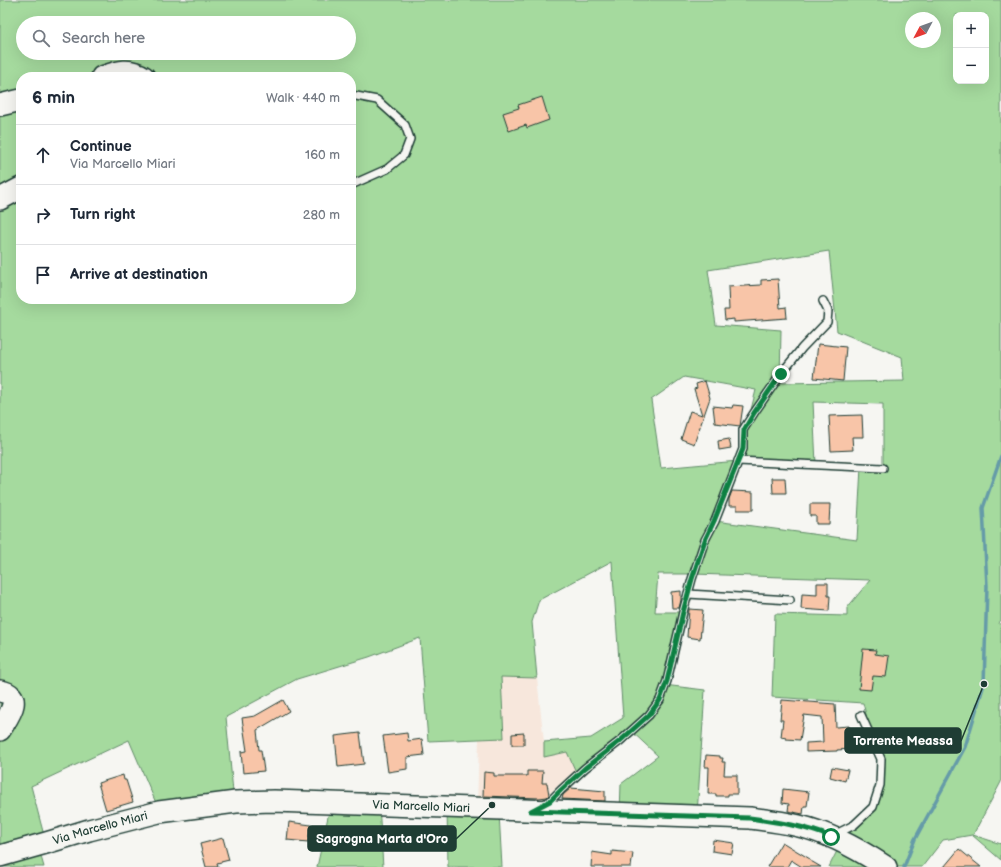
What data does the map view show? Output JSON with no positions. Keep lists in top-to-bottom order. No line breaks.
{"streets":{"main road":["Via Marcello Miari"]},"places":["Torrente Meassa","Sagrogna Marta d'Oro"],"north":"bottom left","page":{"map_buttons":["+","−"],"search":"Search here","heading":["6 min","Walk · 440 m"],"list":[["Continue","Via Marcello Miari","160 m"],["Turn right","280 m"],"Arrive at destination"]}}
